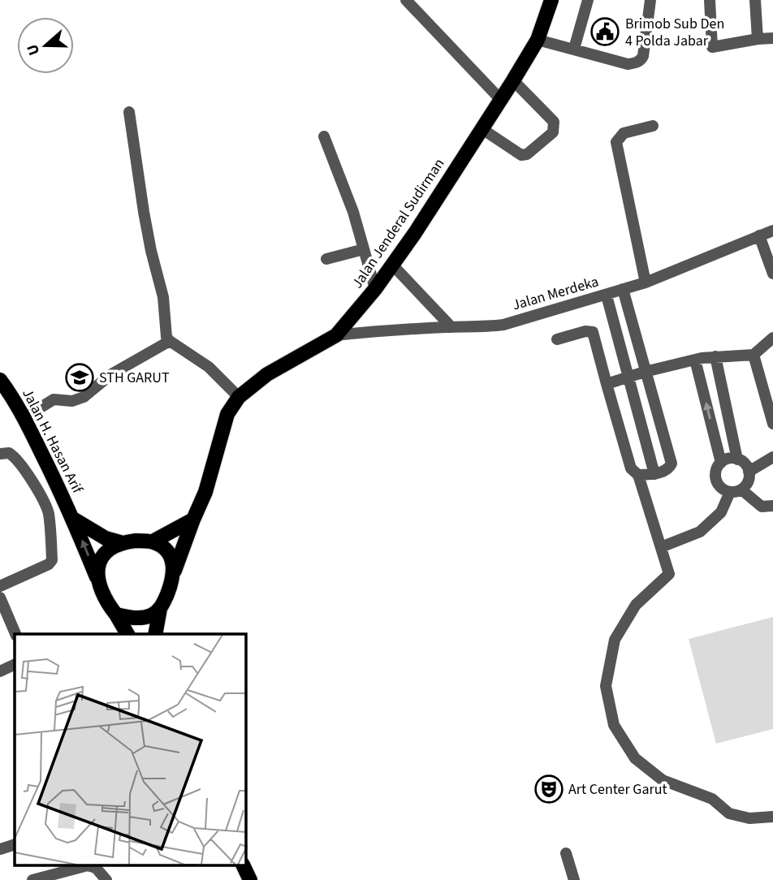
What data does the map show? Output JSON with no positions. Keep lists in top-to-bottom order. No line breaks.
{"streets":{"main road":["Jalan Jenderal Sudirman","Jalan H. Hasan Arif"],"street":["Jalan Merdeka"]},"crossings":[["Jalan Jenderal Sudirman","Jalan Merdeka"],["Jalan Jenderal Sudirman","Jalan H. Hasan Arif"]],"places":{"public building":["Brimob Sub Den 4 Polda Jabar"],"school or university":["STH GARUT"],"theatre":["Art Center Garut"]},"north":"left"}
